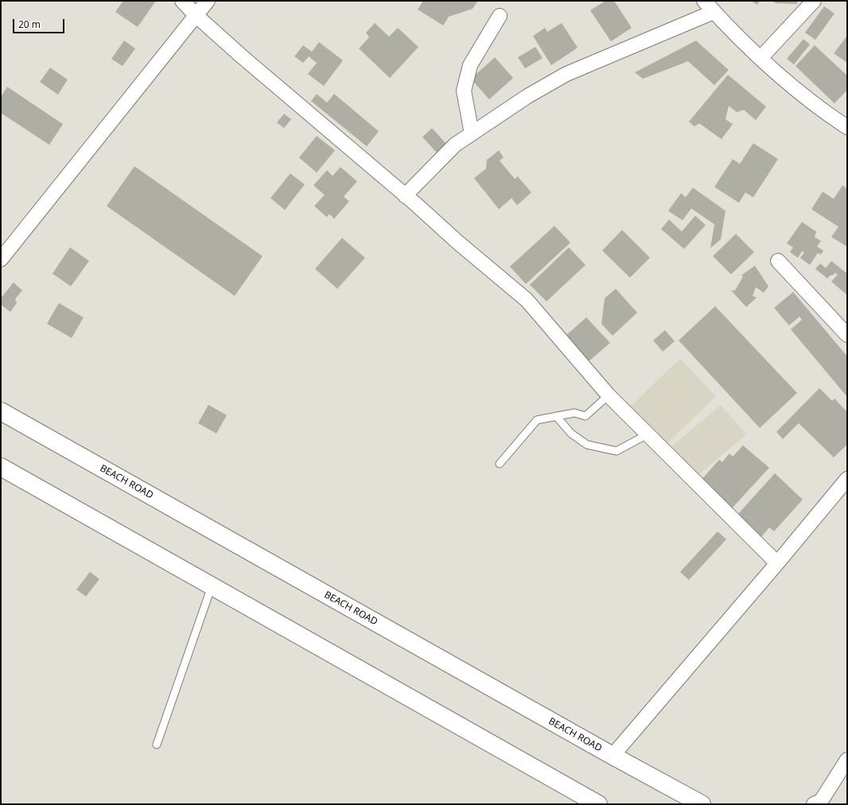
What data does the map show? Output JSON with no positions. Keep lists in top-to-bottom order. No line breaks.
{"streets":{"highway":["BEACH ROAD"]},"scale_bar":"20 m"}
